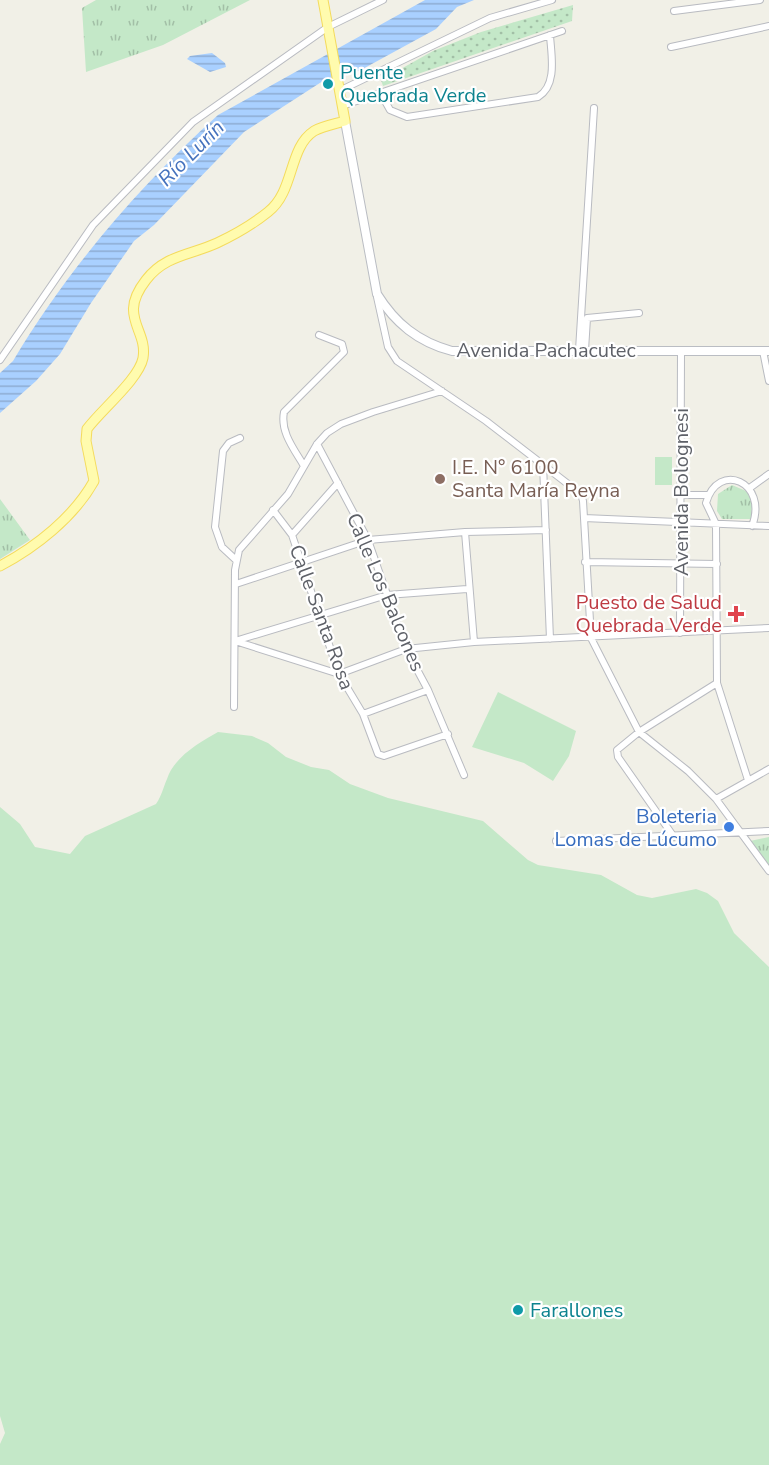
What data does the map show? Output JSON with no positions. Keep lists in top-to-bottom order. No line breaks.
{"streets":{"main road":["Avenida Pachacutec"],"street":["Avenida Bolognesi","Calle Los Balcones","Calle Santa Rosa"]},"crossings":[["Avenida Pachacutec","Avenida Bolognesi"],["Calle Los Balcones","Calle Santa Rosa"]],"water":["Río Lurín"],"places":{"other":["Puente Quebrada Verde","I.E. N° 6100 Santa María Reyna","Boleteria Lomas de Lúcumo","Farallones"],"health":["Puesto de Salud Quebrada Verde"]}}
